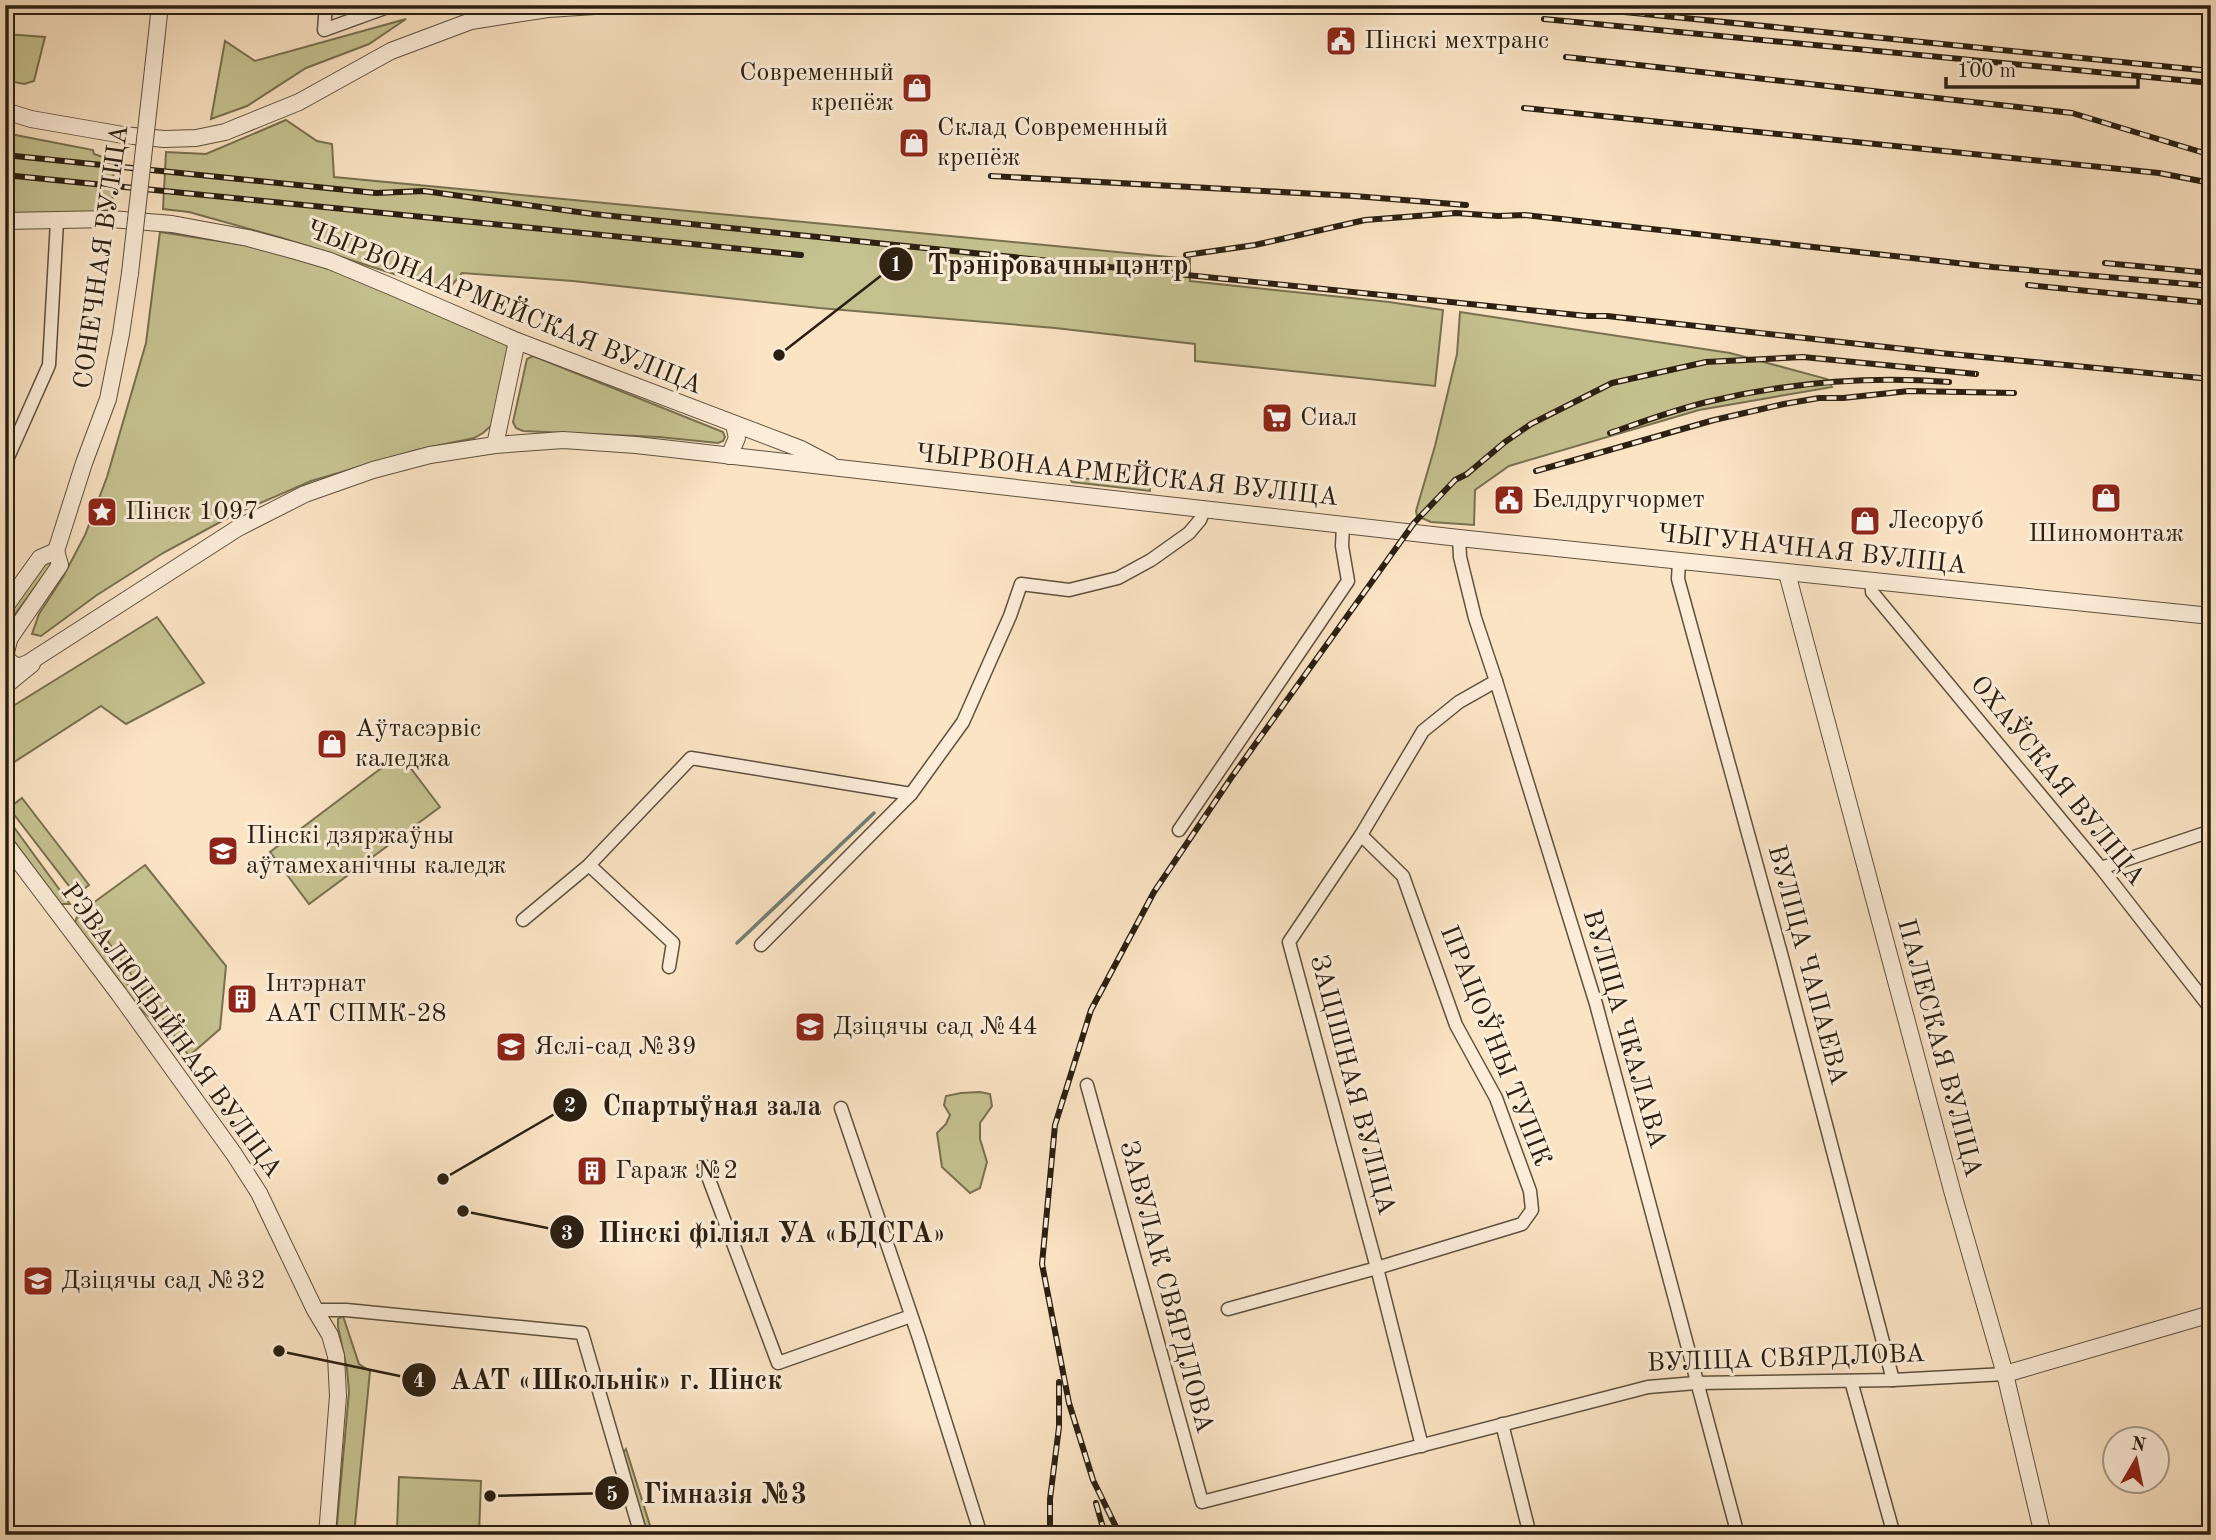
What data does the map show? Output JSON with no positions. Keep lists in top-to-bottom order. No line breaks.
{"streets":{"street":["СОНЕЧНАЯ ВУЛІЦА","ЧЫРВОНААРМЕЙСКАЯ ВУЛІЦА","ЧЫГУНАЧНАЯ ВУЛІЦА","ОХАЎСКАЯ ВУЛІЦА","ВУЛІЦА ЧАПАЕВА","ВУЛІЦА ЧКАЛАВА","РЭВАЛЮЦЫЙНАЯ ВУЛІЦА","ПРАЦОЎНЫ ТУПІК","ПАЛЕСКАЯ ВУЛІЦА","ЗАЦІШНАЯ ВУЛІЦА","ЗАВУЛАК СВЯРДЛОВА","ВУЛІЦА СВЯРДЛОВА"]},"crossings":[["СОНЕЧНАЯ ВУЛІЦА","ЧЫРВОНААРМЕЙСКАЯ ВУЛІЦА"],["ЧЫРВОНААРМЕЙСКАЯ ВУЛІЦА","ЧЫГУНАЧНАЯ ВУЛІЦА"],["ЧЫГУНАЧНАЯ ВУЛІЦА","ОХАЎСКАЯ ВУЛІЦА"],["ЧЫГУНАЧНАЯ ВУЛІЦА","ВУЛІЦА ЧАПАЕВА"],["ЧЫГУНАЧНАЯ ВУЛІЦА","ВУЛІЦА ЧКАЛАВА"],["ЧЫГУНАЧНАЯ ВУЛІЦА","ПАЛЕСКАЯ ВУЛІЦА"],["ВУЛІЦА ЧАПАЕВА","ВУЛІЦА СВЯРДЛОВА"],["ВУЛІЦА ЧКАЛАВА","ЗАЦІШНАЯ ВУЛІЦА"],["ВУЛІЦА ЧКАЛАВА","ВУЛІЦА СВЯРДЛОВА"],["ПРАЦОЎНЫ ТУПІК","ЗАЦІШНАЯ ВУЛІЦА"],["ПАЛЕСКАЯ ВУЛІЦА","ВУЛІЦА СВЯРДЛОВА"],["ЗАЦІШНАЯ ВУЛІЦА","ВУЛІЦА СВЯРДЛОВА"],["ЗАВУЛАК СВЯРДЛОВА","ВУЛІЦА СВЯРДЛОВА"]],"places":{"public building":["Пінскі мехтранс","Белдругчормет"],"shop":["Современный крепёж","Склад Современный крепёж","Шиномонтаж","Лесоруб","Аўтасэрвіс каледжа"],"other":["Трэніровачны цэнтр","Спартыўная зала","Пінскі філіял УА «БДСГА»","ААТ «Школьнік» г. Пінск","Гімназія №3"],"supermarket":["Сиал"],"place":["Пінск 1097"],"school or university":["Пінскі дзяржаўны аўтамеханічны каледж","Дзіцячы сад №44","Яслі-сад №39","Дзіцячы сад №32"],"building":["Інтэрнат ААТ СПМК-28","Гараж №2"]},"scale_bar":"100 m","north":"top"}
